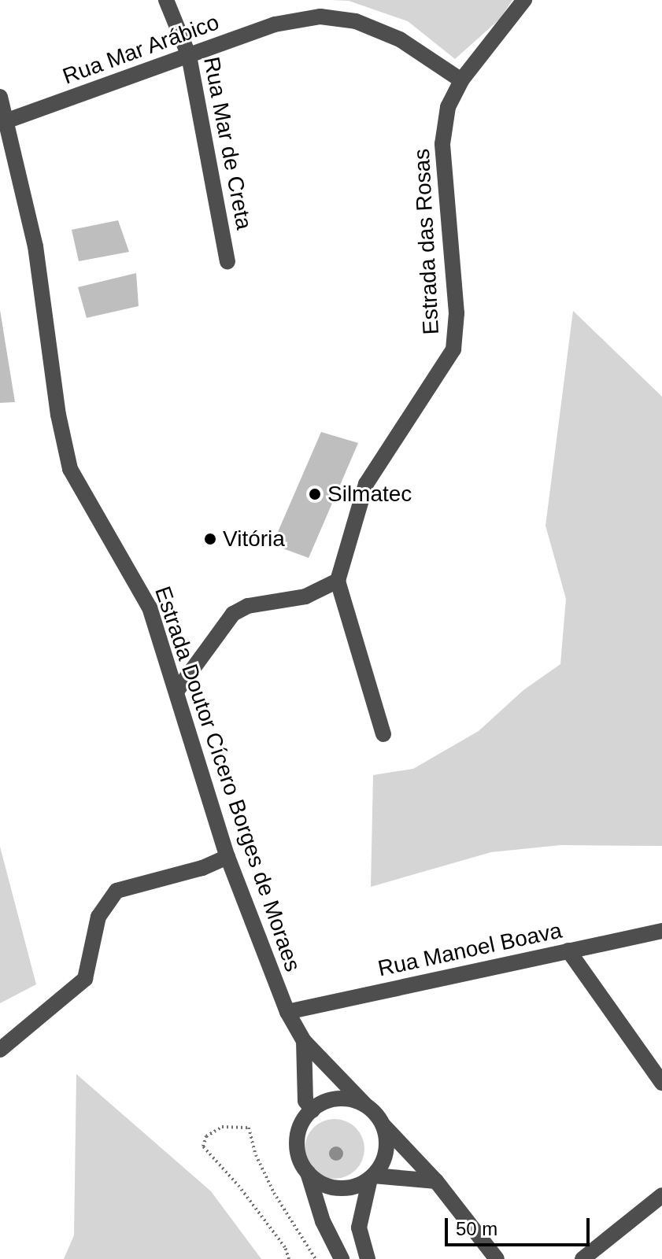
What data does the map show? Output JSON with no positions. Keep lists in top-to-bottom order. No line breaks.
{"streets":{"street":["Rua Mar Arábico","Rua Mar de Creta","Estrada das Rosas","Estrada Doutor Cícero Borges de Moraes","Rua Manoel Boava"]},"crossings":[["Rua Mar Arábico","Rua Mar de Creta"],["Rua Mar Arábico","Estrada das Rosas"],["Rua Mar Arábico","Estrada Doutor Cícero Borges de Moraes"],["Estrada Doutor Cícero Borges de Moraes","Rua Manoel Boava"]],"places":["Silmatec","Vitória"],"scale_bar":"50 m"}
